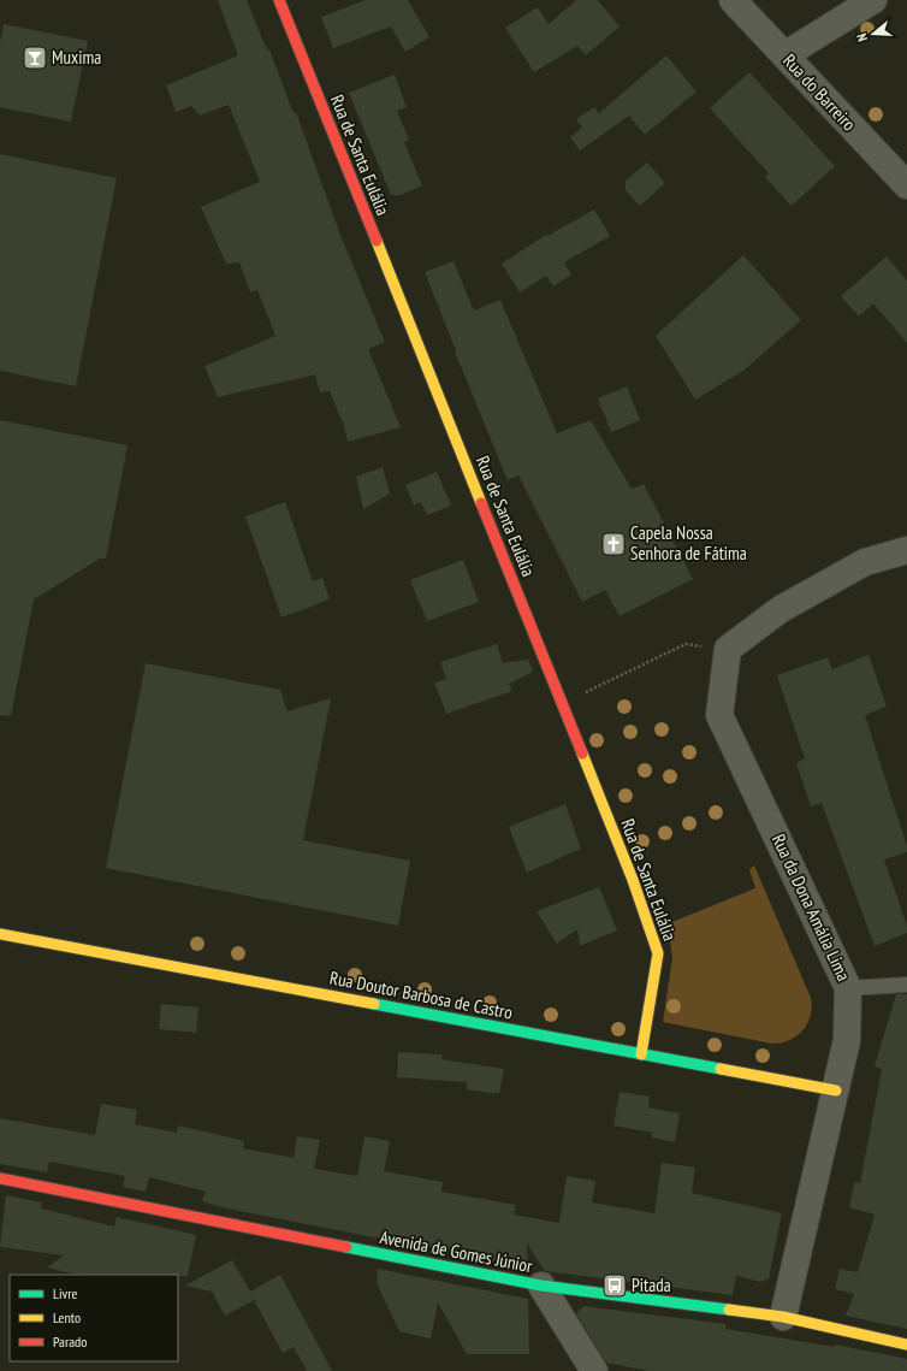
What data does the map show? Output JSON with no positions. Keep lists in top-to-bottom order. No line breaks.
{"streets":{"street":["Rua do Barreiro","Rua de Santa Eulália","Rua da Dona Amália Lima","Rua Doutor Barbosa de Castro","Avenida de Gomes Júnior"]},"crossings":[["Rua de Santa Eulália","Rua Doutor Barbosa de Castro"],["Rua da Dona Amália Lima","Rua Doutor Barbosa de Castro"],["Rua da Dona Amália Lima","Avenida de Gomes Júnior"]],"places":{"bar":["Muxima"],"church":["Capela Nossa Senhora de Fátima"],"bus stop":["Pitada"]},"legend":["Livre","Lento","Parado"],"north":"left"}
